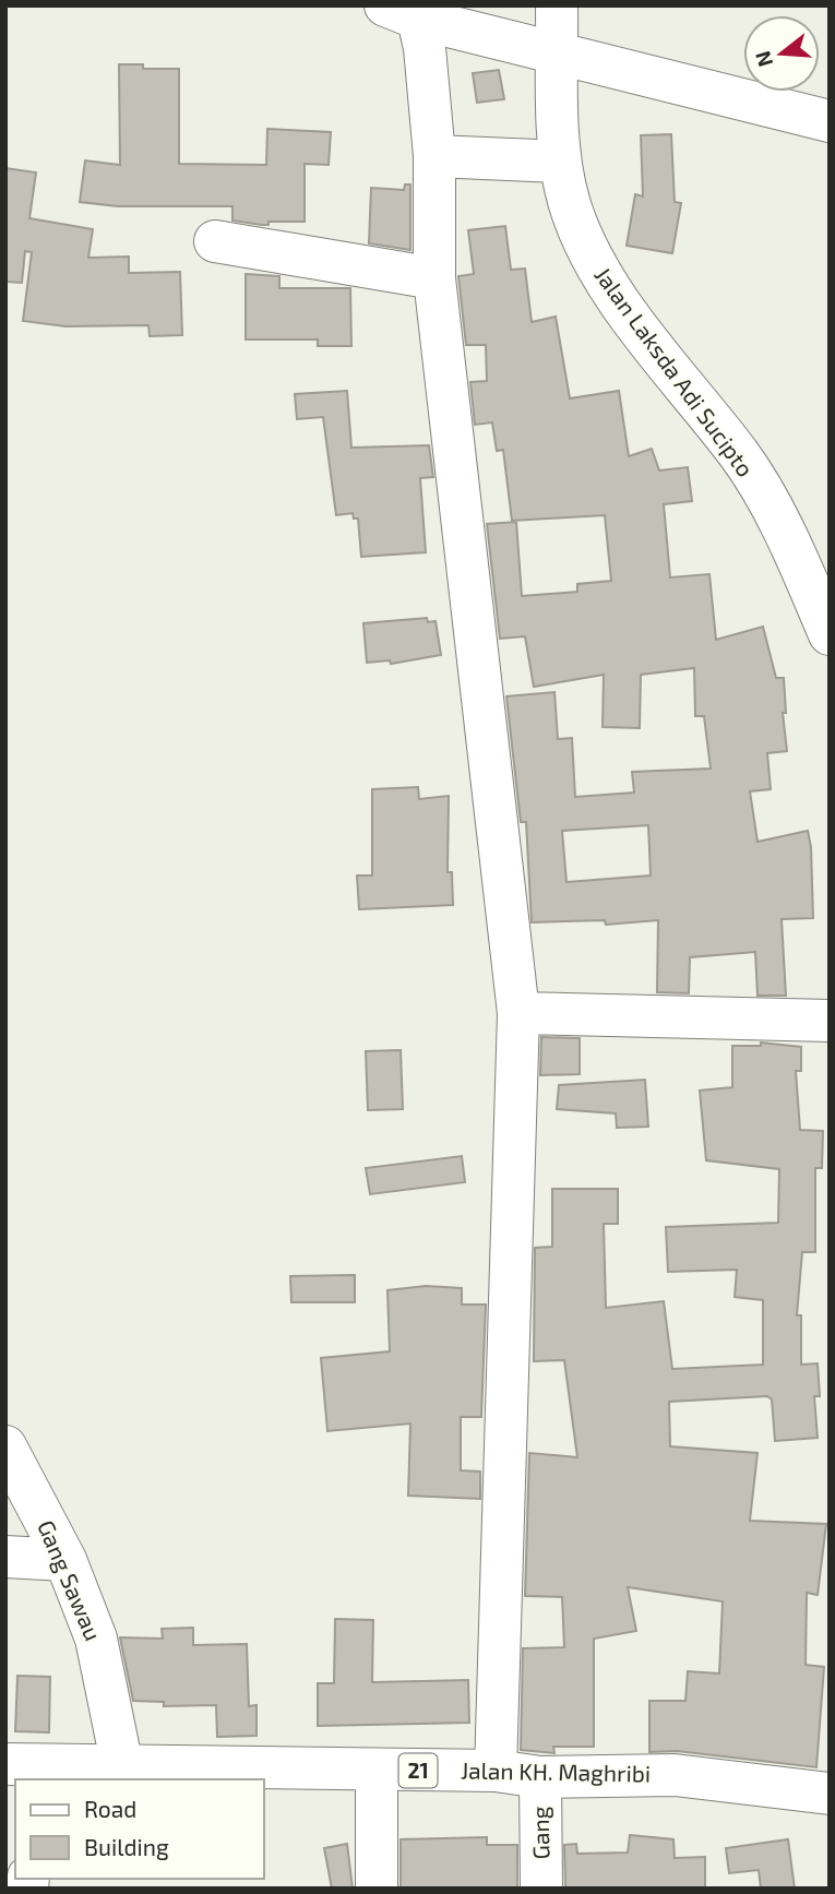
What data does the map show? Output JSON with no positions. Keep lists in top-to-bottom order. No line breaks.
{"streets":{"main road":["Jalan Laksda Adi Sucipto","Gang Sawau","21","Jalan KH. Maghribi","Gang"]},"crossings":[["Gang Sawau","Jalan KH. Maghribi"],["Jalan KH. Maghribi","Gang"]],"legend":["Road","Building"],"north":"left"}
